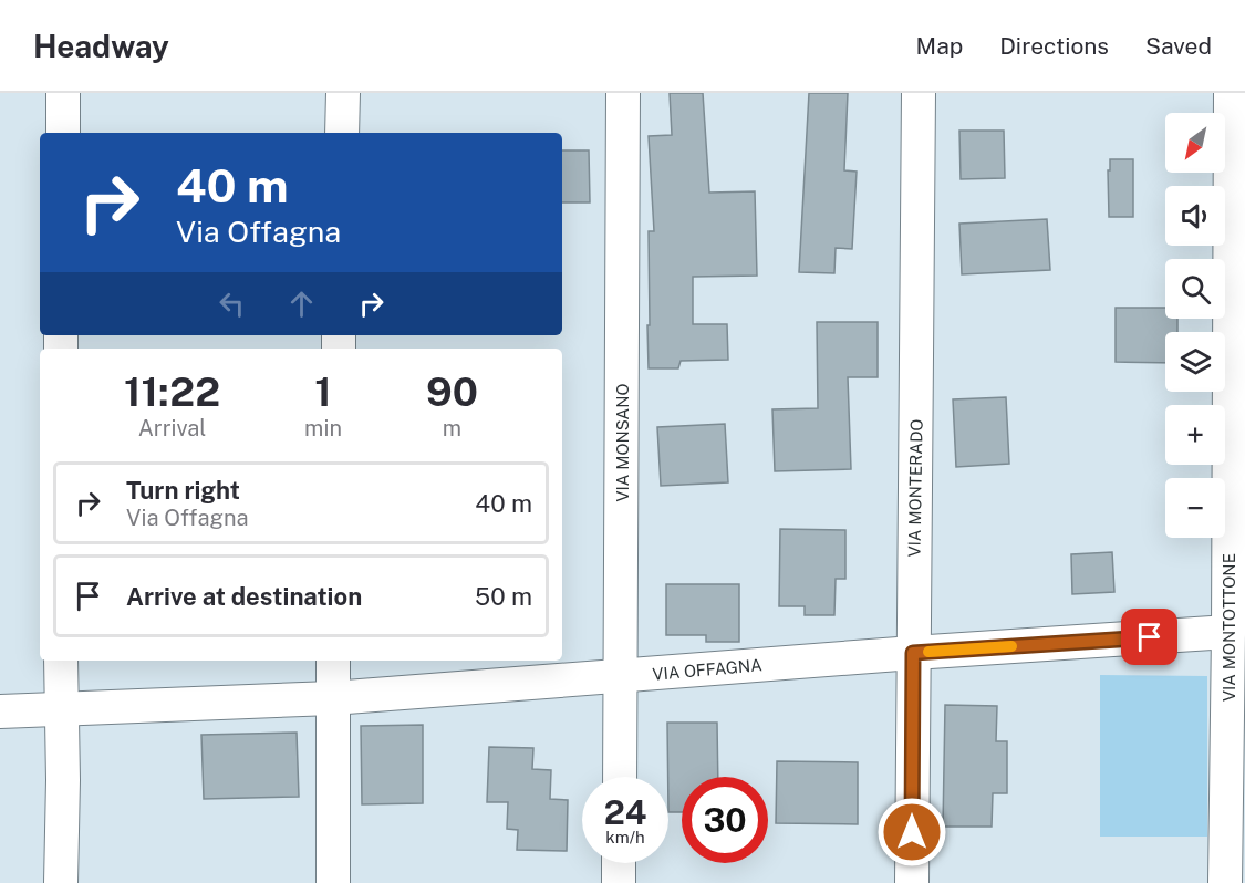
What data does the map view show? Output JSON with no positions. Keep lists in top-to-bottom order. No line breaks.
{"streets":{"street":["VIA MONSANO","VIA MONTERADO","VIA MONTOTTONE","VIA OFFAGNA"]},"crossings":[["VIA MONSANO","VIA OFFAGNA"],["VIA MONTERADO","VIA OFFAGNA"],["VIA MONTOTTONE","VIA OFFAGNA"]],"north":"bottom left","page":{"header":"Headway","nav":["Map","Directions","Saved"],"map_buttons":["+","−"],"turn":["40 m","Via Offagna"],"eta":["11:22","Arrival","1","min","90","m"],"list":[{"name":"Turn right","note":"Via Offagna","value":"40 m"},{"name":"Arrive at destination","value":"50 m"}],"speed":"24 km/h","limit":"30"}}
